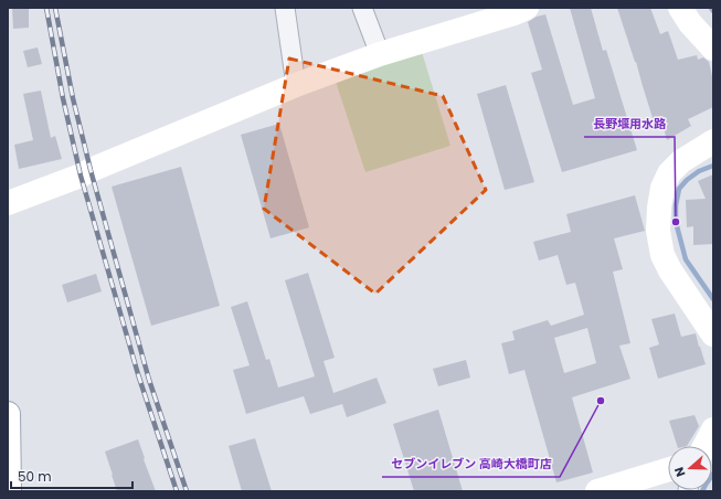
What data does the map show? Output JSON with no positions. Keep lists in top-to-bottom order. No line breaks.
{"places":["長野堰用水路","セブンイレブン 高崎大橋町店"],"scale_bar":"50 m","north":"left"}
